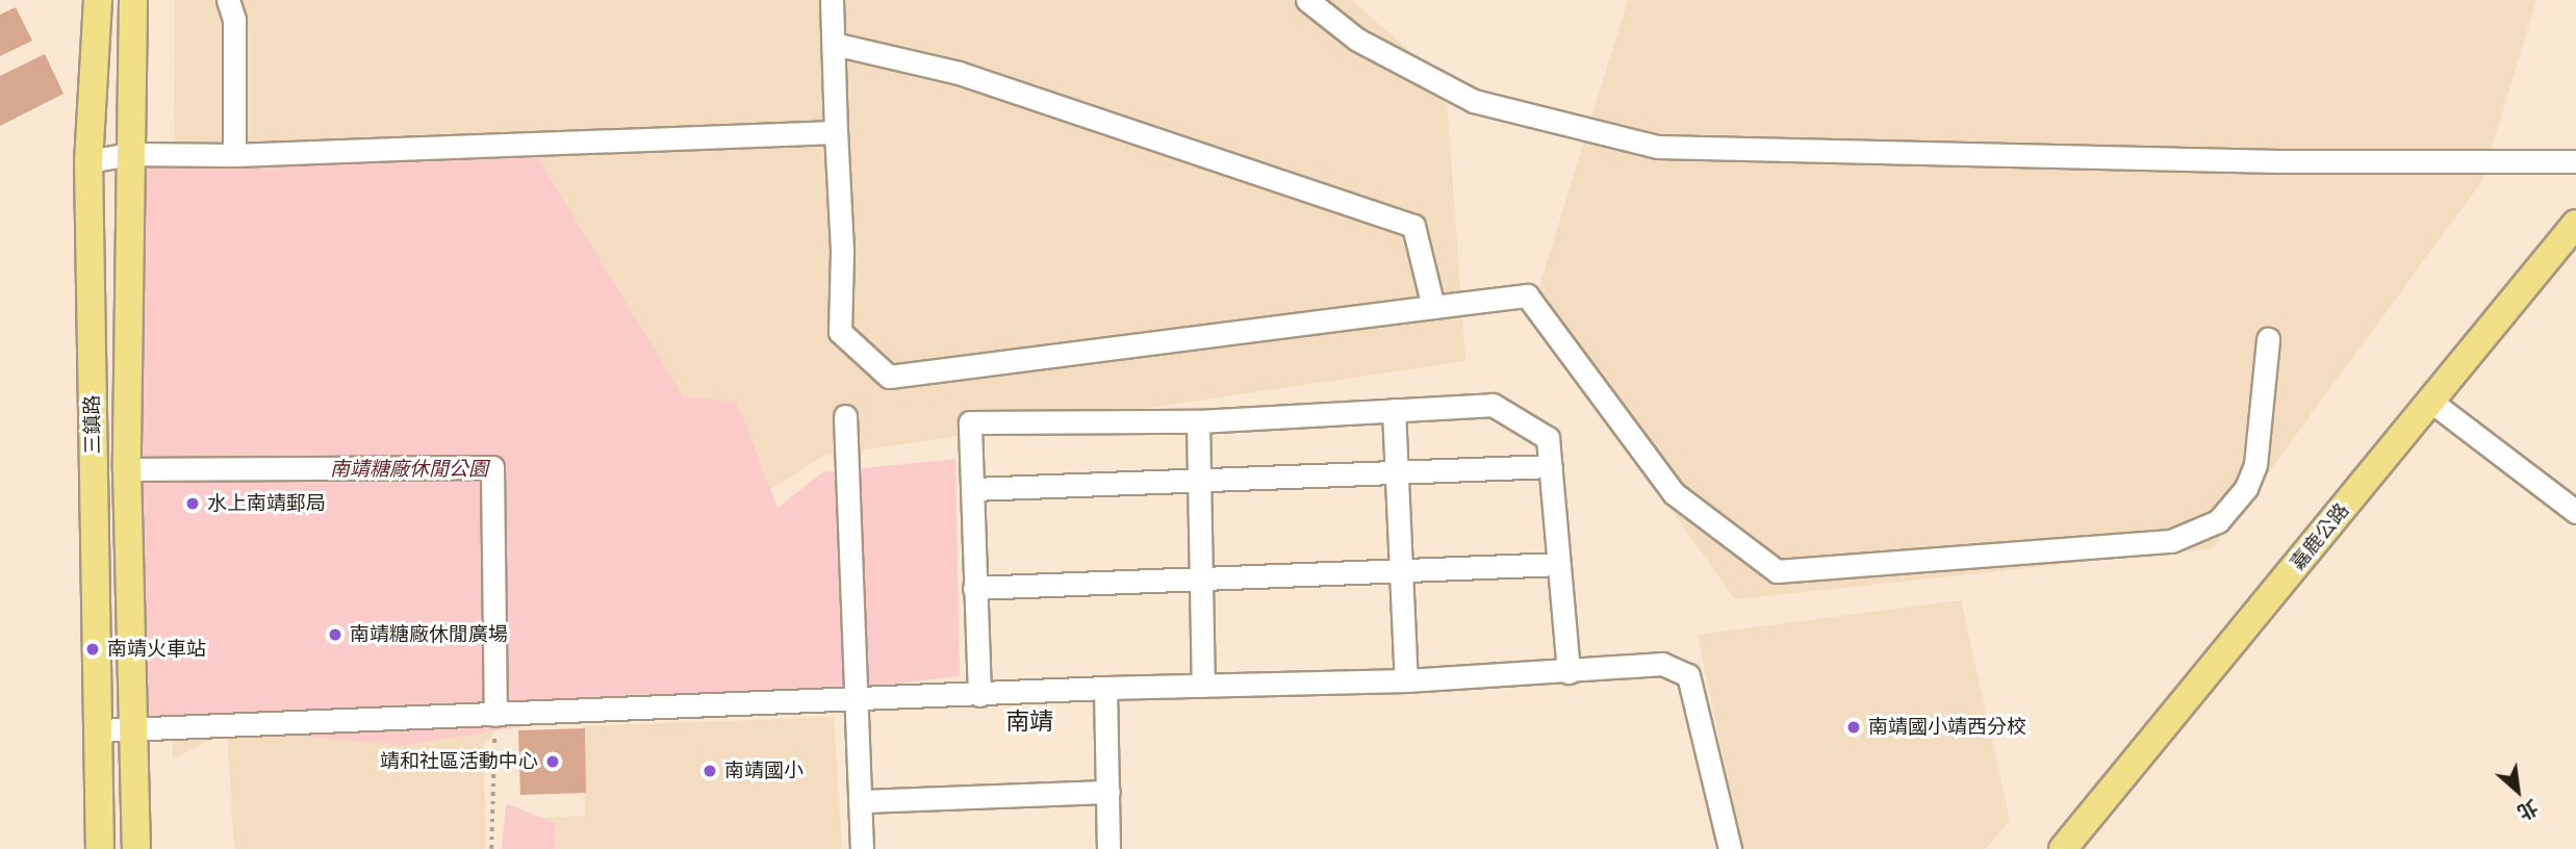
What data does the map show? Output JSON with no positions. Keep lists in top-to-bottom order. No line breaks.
{"streets":{"main road":["三鎮路","嘉鹿公路"]},"districts":["南靖"],"parks":["南靖糖廠休閒公園"],"places":["水上南靖郵局","南靖糖廠休閒廣場","南靖火車站","南靖國小靖西分校","靖和社區活動中心","南靖國小"],"north":"bottom right"}
